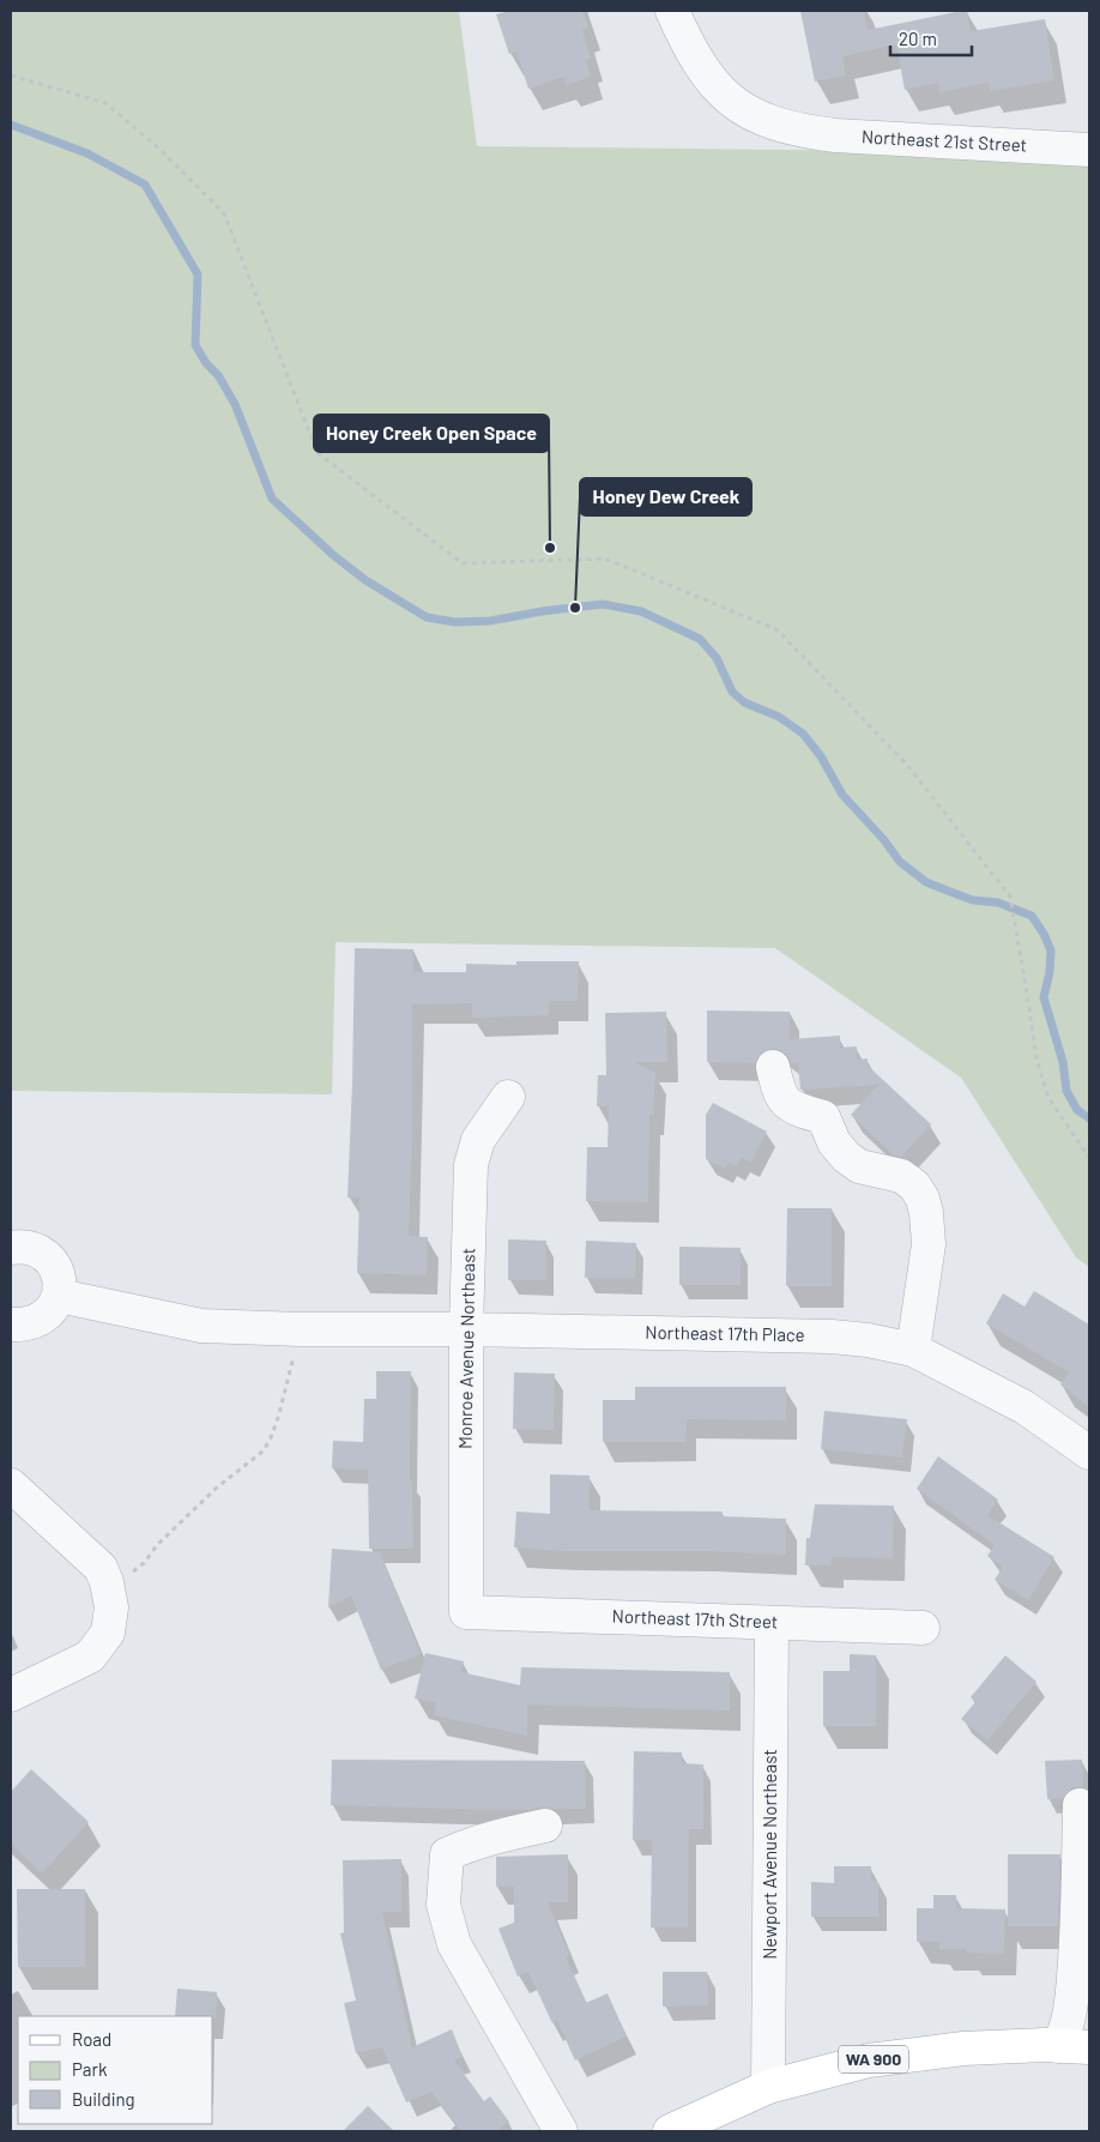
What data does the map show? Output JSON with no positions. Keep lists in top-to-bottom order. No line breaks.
{"streets":{"main road":["WA 900"],"street":["Northeast 21st Street","Northeast 17th Place","Monroe Avenue Northeast","Northeast 17th Street","Newport Avenue Northeast"]},"crossings":[["Northeast 17th Place","Monroe Avenue Northeast"],["Monroe Avenue Northeast","Northeast 17th Street"],["Northeast 17th Street","Newport Avenue Northeast"],["Newport Avenue Northeast","WA 900"]],"places":["Honey Creek Open Space","Honey Dew Creek"],"legend":["Road","Park","Building"],"scale_bar":"20 m"}
